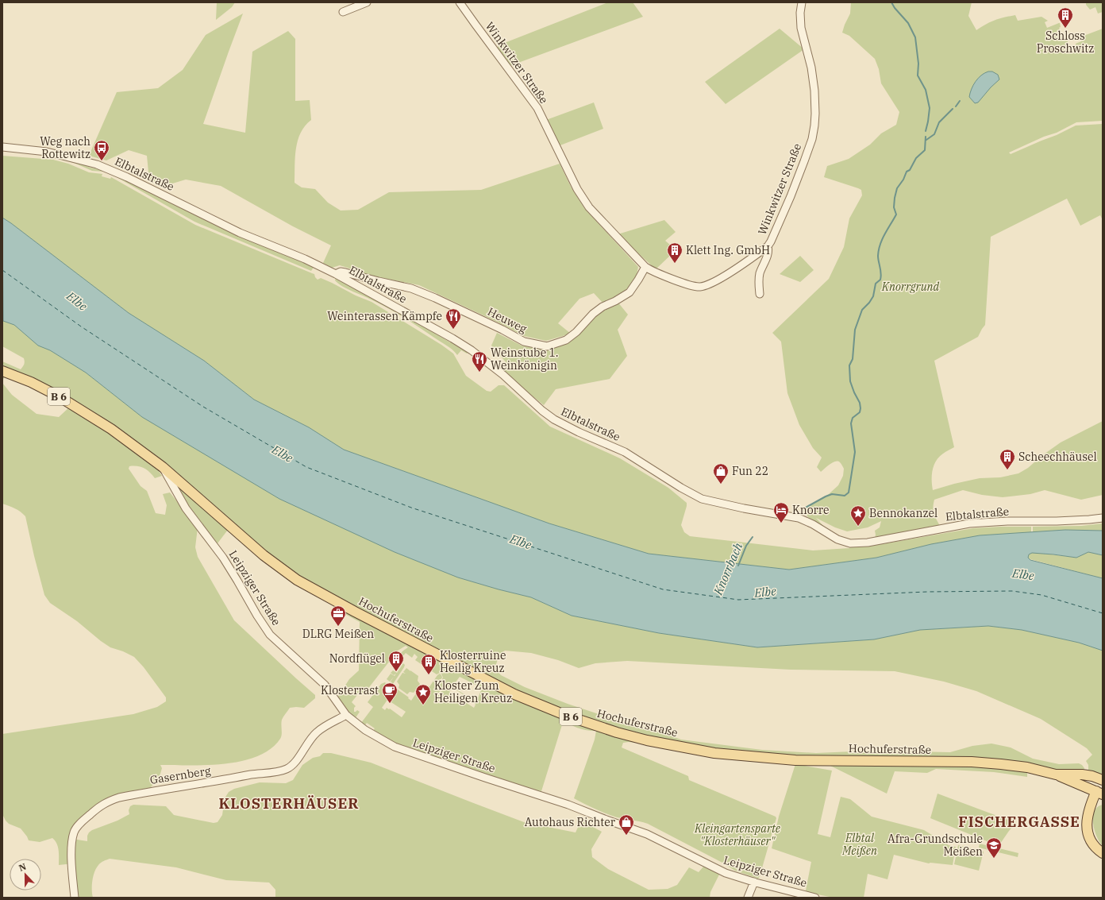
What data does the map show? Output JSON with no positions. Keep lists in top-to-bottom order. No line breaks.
{"streets":{"main road":["B 6","Hochuferstraße"],"street":["Winkwitzer Straße","Elbtalstraße","Heuweg","Leipziger Straße","Gasernberg"]},"crossings":[["Winkwitzer Straße","Heuweg"],["Elbtalstraße","Heuweg"],["B 6","Leipziger Straße"],["B 6","Hochuferstraße"],["Leipziger Straße","Gasernberg"]],"districts":["KLOSTERHÄUSER","FISCHERGASSE"],"water":["Elbe","Knorrbach"],"parks":["Knorrgrund","Kleingartensparte \"Klosterhäuser\"","Elbtal Meißen"],"places":{"building":["Schloss Proschwitz","Klett Ing. GmbH","Scheechhäusel","Nordflügel","Klosterruine Heilig Kreuz"],"bus stop":["Weg nach Rottewitz"],"restaurant":["Weinterassen Kämpfe","Weinstube 1. Weinkönigin"],"shop":["Fun 22","Autohaus Richter"],"hotel":["Knorre"],"place":["Bennokanzel","Kloster Zum Heiligen Kreuz"],"office":["DLRG Meißen"],"cafe":["Klosterrast"],"school or university":["Afra-Grundschule Meißen"]},"north":"top"}
